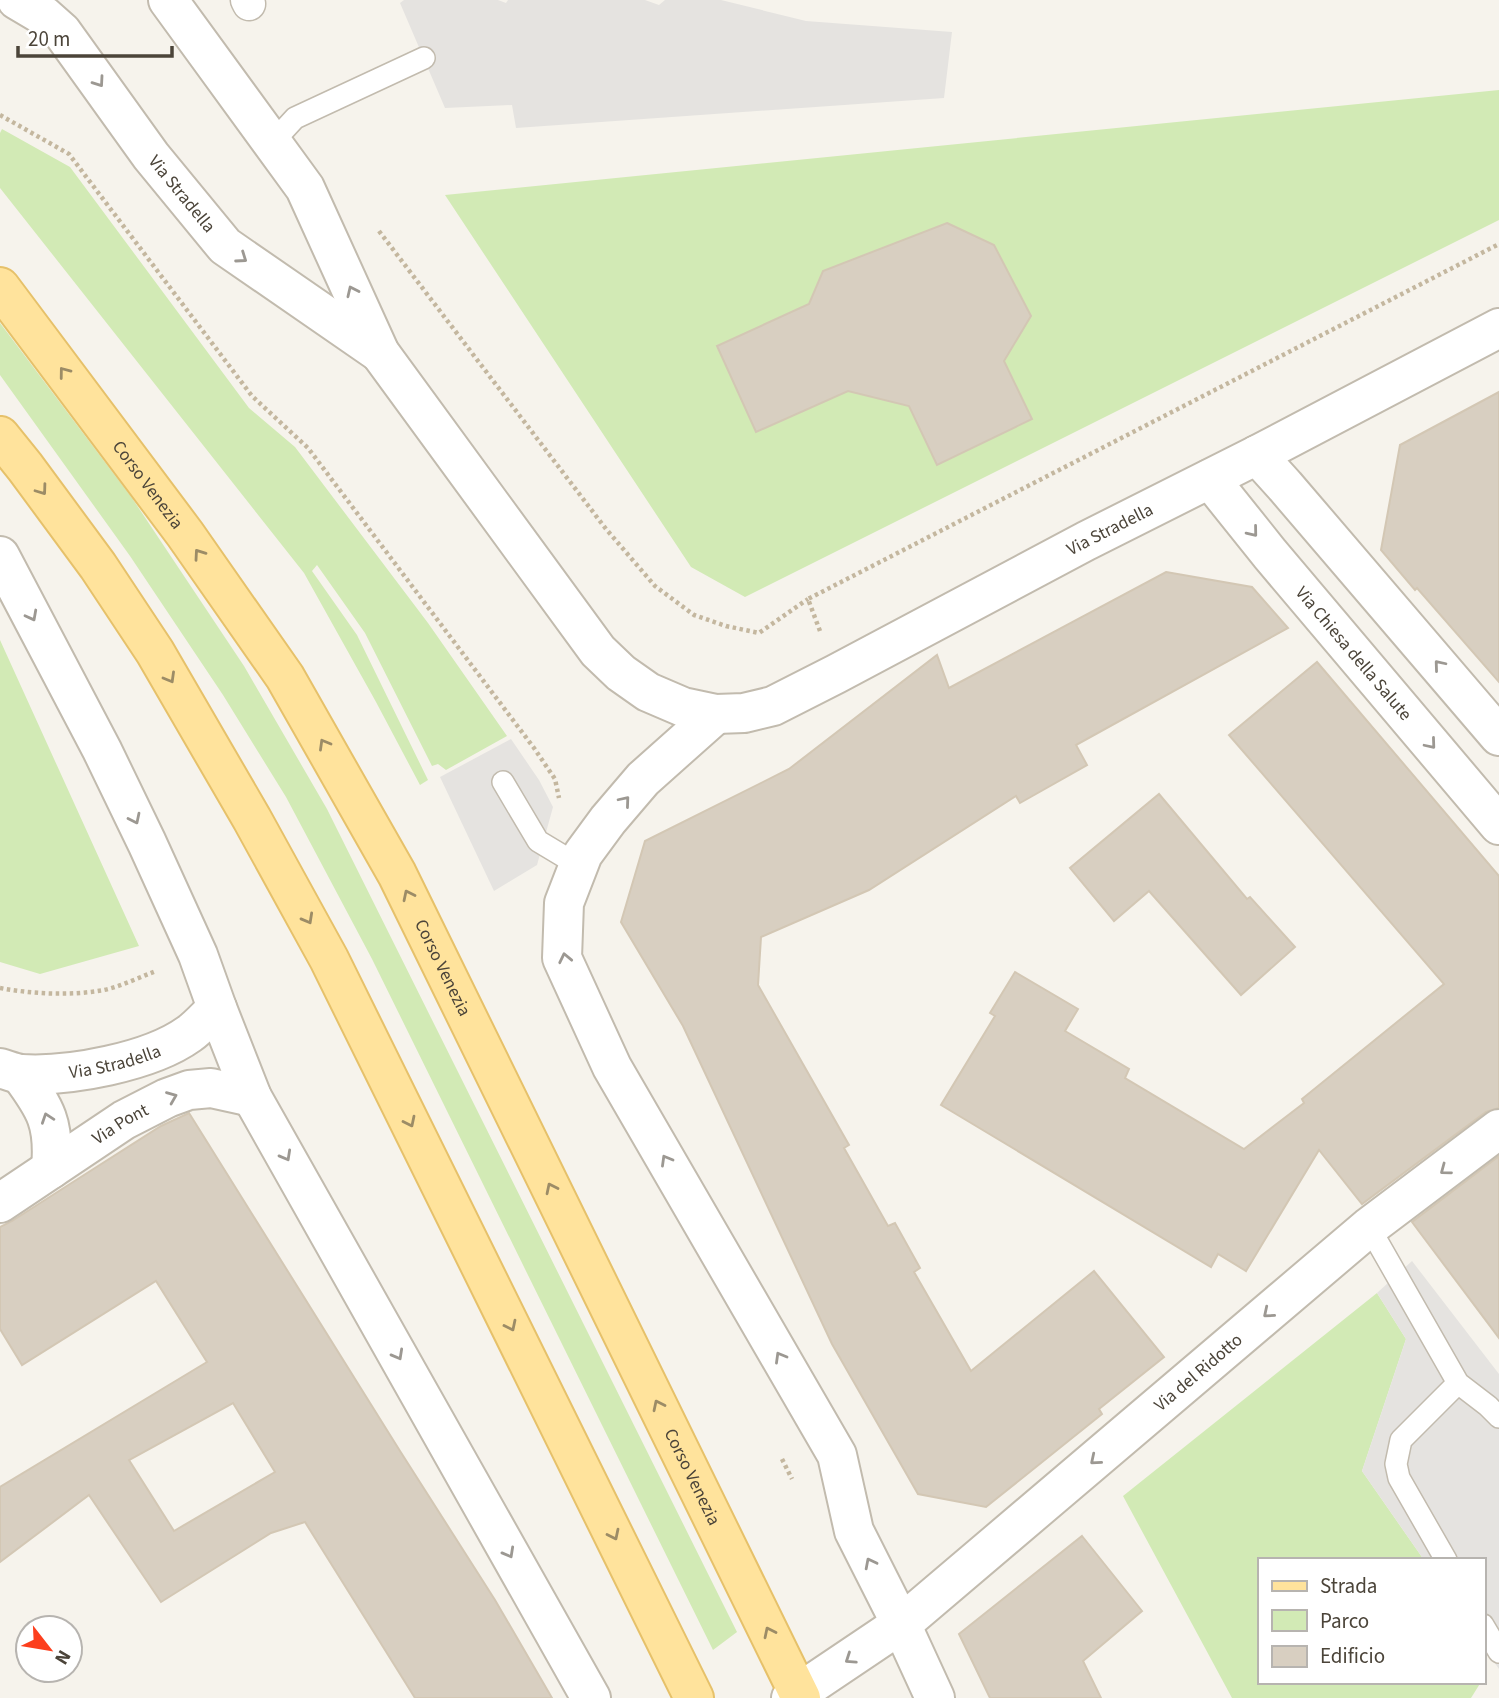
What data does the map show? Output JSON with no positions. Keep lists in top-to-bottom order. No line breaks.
{"streets":{"main road":["Corso Venezia"],"street":["Via Stradella","Via Chiesa della Salute","Via Pont","Via del Ridotto"]},"crossings":[["Via Stradella","Via Chiesa della Salute"],["Corso Venezia","Via del Ridotto"]],"one_way":["Via Pont","Via del Ridotto"],"legend":["Strada","Parco","Edificio"],"scale_bar":"20 m","north":"bottom right"}
